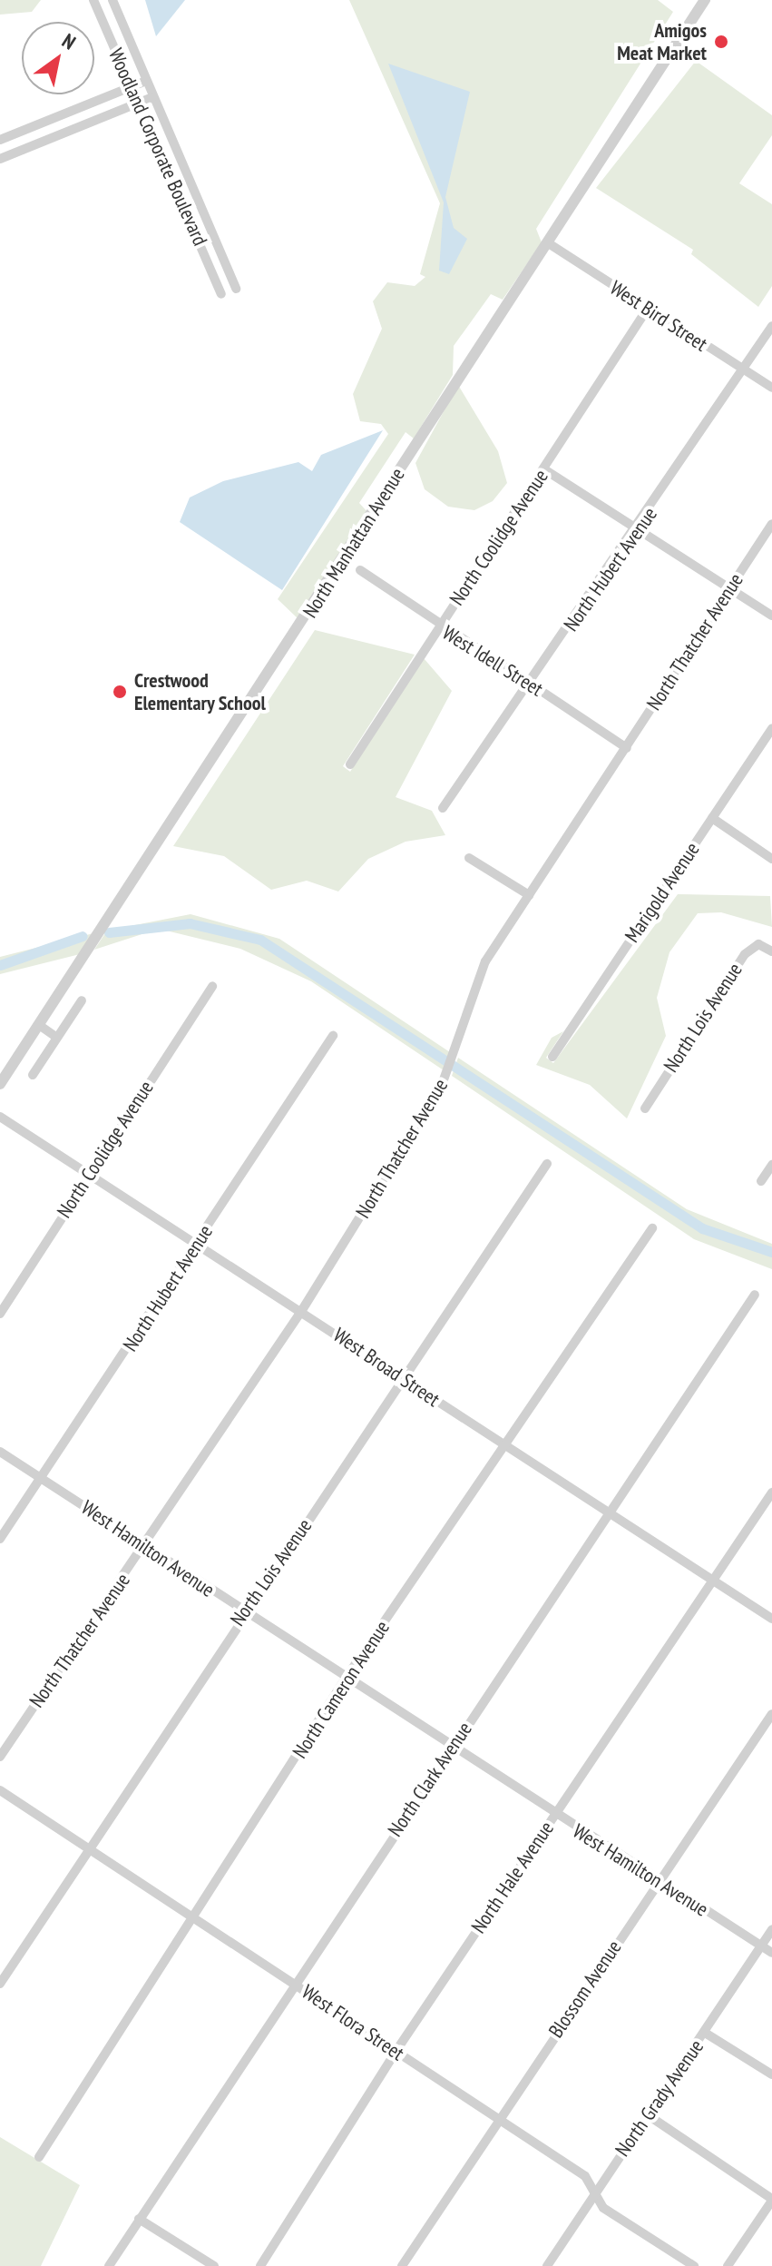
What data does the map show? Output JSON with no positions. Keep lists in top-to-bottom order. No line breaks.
{"streets":{"street":["Woodland Corporate Boulevard","West Bird Street","North Coolidge Avenue","North Manhattan Avenue","North Hubert Avenue","North Thatcher Avenue","West Idell Street","Marigold Avenue","North Lois Avenue","West Broad Street","West Hamilton Avenue","North Cameron Avenue","North Clark Avenue","North Hale Avenue","Blossom Avenue","West Flora Street","North Grady Avenue"]},"crossings":[["West Bird Street","North Coolidge Avenue"],["West Bird Street","North Manhattan Avenue"],["West Bird Street","North Hubert Avenue"],["North Coolidge Avenue","West Idell Street"],["North Coolidge Avenue","West Broad Street"],["North Hubert Avenue","West Idell Street"],["North Hubert Avenue","West Broad Street"],["North Hubert Avenue","West Hamilton Avenue"],["North Thatcher Avenue","West Idell Street"],["North Thatcher Avenue","West Broad Street"],["North Thatcher Avenue","West Hamilton Avenue"],["North Lois Avenue","West Broad Street"],["North Lois Avenue","West Hamilton Avenue"],["North Lois Avenue","West Flora Street"],["West Broad Street","North Cameron Avenue"],["West Broad Street","North Clark Avenue"],["West Broad Street","North Hale Avenue"],["West Hamilton Avenue","North Cameron Avenue"],["West Hamilton Avenue","North Clark Avenue"],["West Hamilton Avenue","North Hale Avenue"],["West Hamilton Avenue","Blossom Avenue"],["West Hamilton Avenue","North Grady Avenue"],["North Cameron Avenue","West Flora Street"],["North Clark Avenue","West Flora Street"],["North Hale Avenue","West Flora Street"],["Blossom Avenue","West Flora Street"],["West Flora Street","North Grady Avenue"]],"places":["Amigos Meat Market","Crestwood Elementary School"],"north":"top right"}
